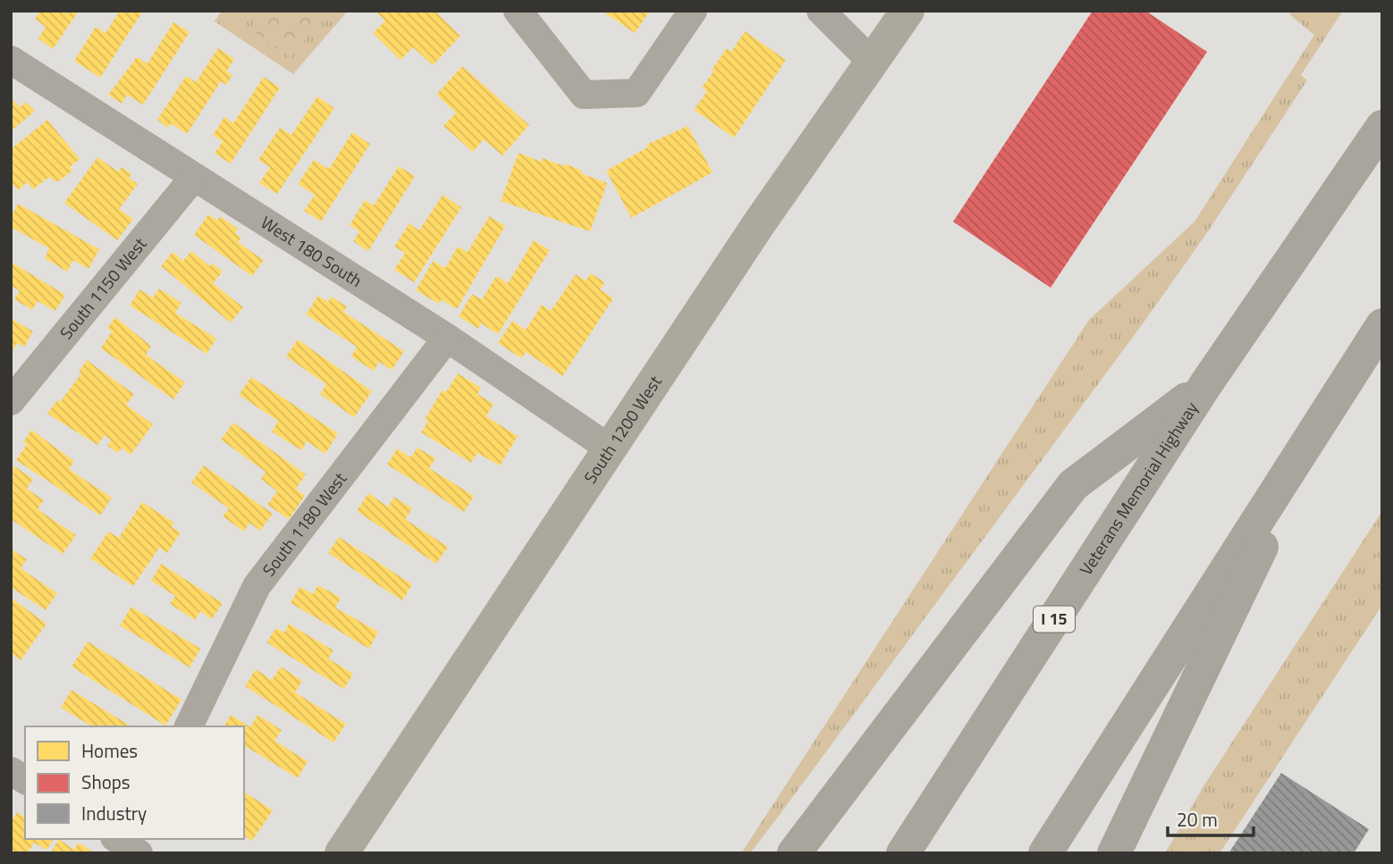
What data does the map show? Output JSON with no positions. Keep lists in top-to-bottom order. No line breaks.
{"streets":{"highway":["Veterans Memorial Highway","I 15"],"main road":["South 1200 West"],"street":["West 180 South","South 1150 West","South 1180 West"]},"crossings":[["West 180 South","South 1150 West"],["West 180 South","South 1200 West"],["West 180 South","South 1180 West"]],"legend":["Homes","Shops","Industry"],"scale_bar":"20 m"}
